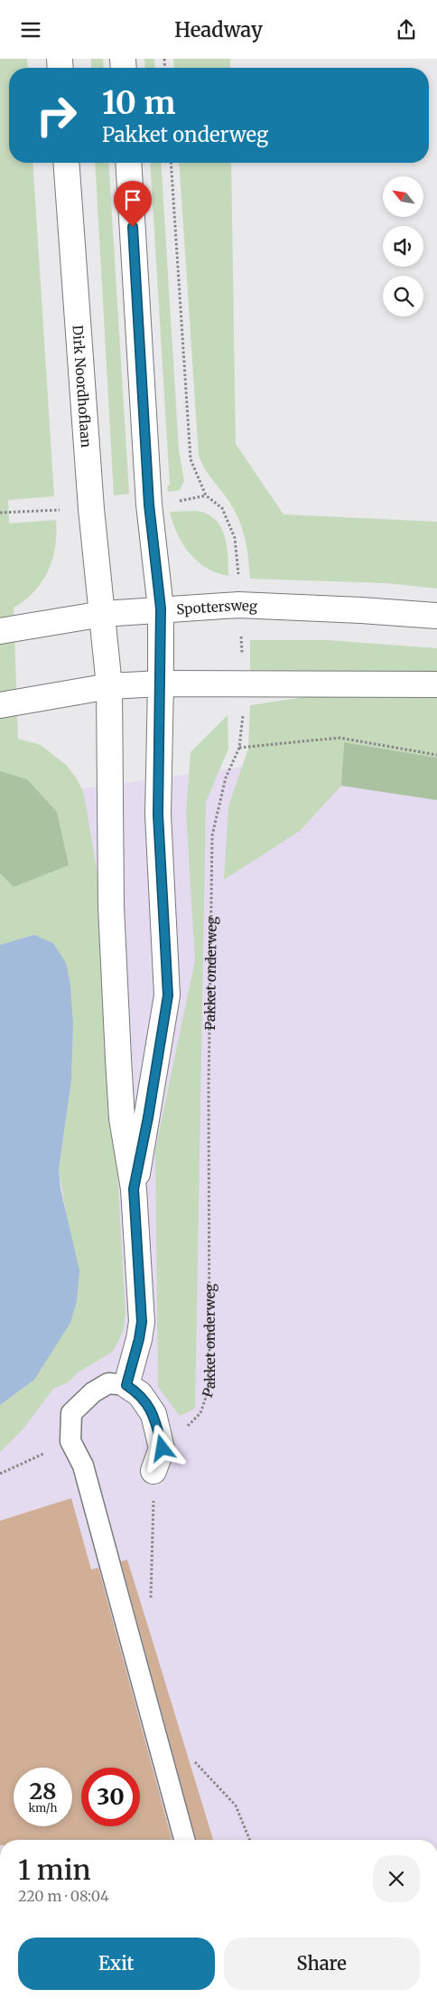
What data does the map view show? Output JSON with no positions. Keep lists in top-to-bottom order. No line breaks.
{"streets":{"street":["Dirk Noordhoflaan","Spottersweg"],"path":["Pakket onderweg"]},"crossings":[["Dirk Noordhoflaan","Spottersweg"],["Spottersweg","Pakket onderweg"]],"north":"top left","page":{"header":"Headway","turn":["10 m","Pakket onderweg"],"speed":"28 km/h","limit":"30","heading":["1 min","220 m · 08:04"],"buttons":["Exit","Share"]}}
